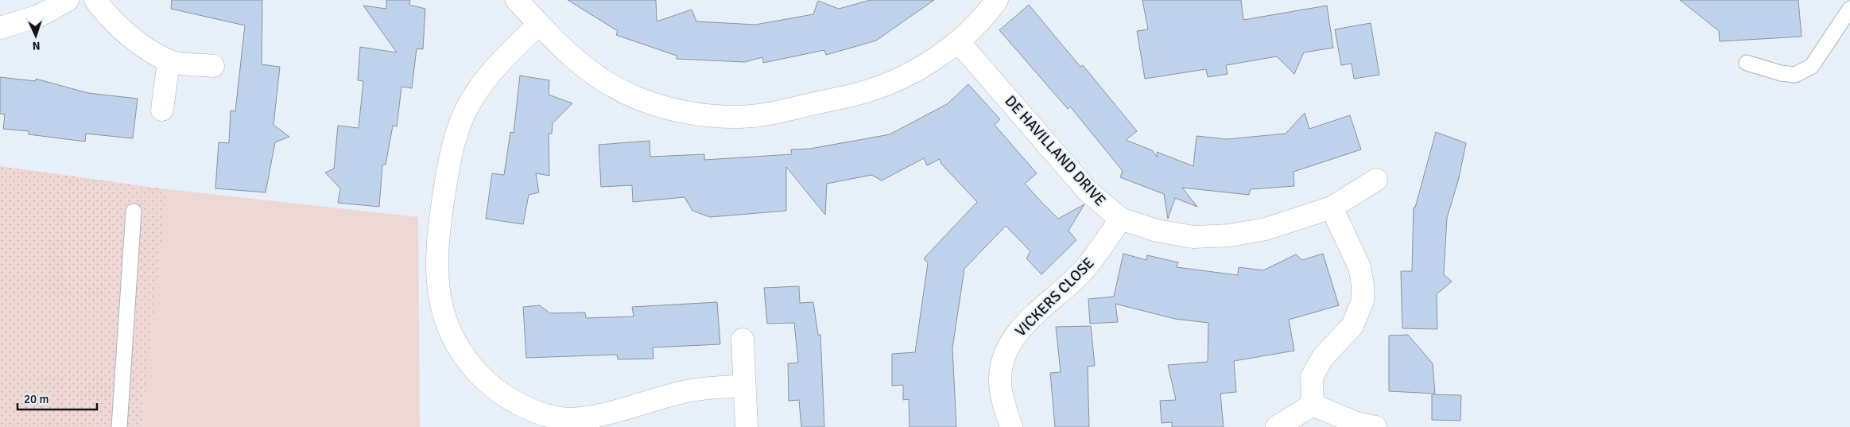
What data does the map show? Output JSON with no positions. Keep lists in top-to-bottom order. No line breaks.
{"streets":{"street":["DE HAVILLAND DRIVE","VICKERS CLOSE"]},"crossings":[["DE HAVILLAND DRIVE","VICKERS CLOSE"]],"scale_bar":"20 m","north":"bottom"}
